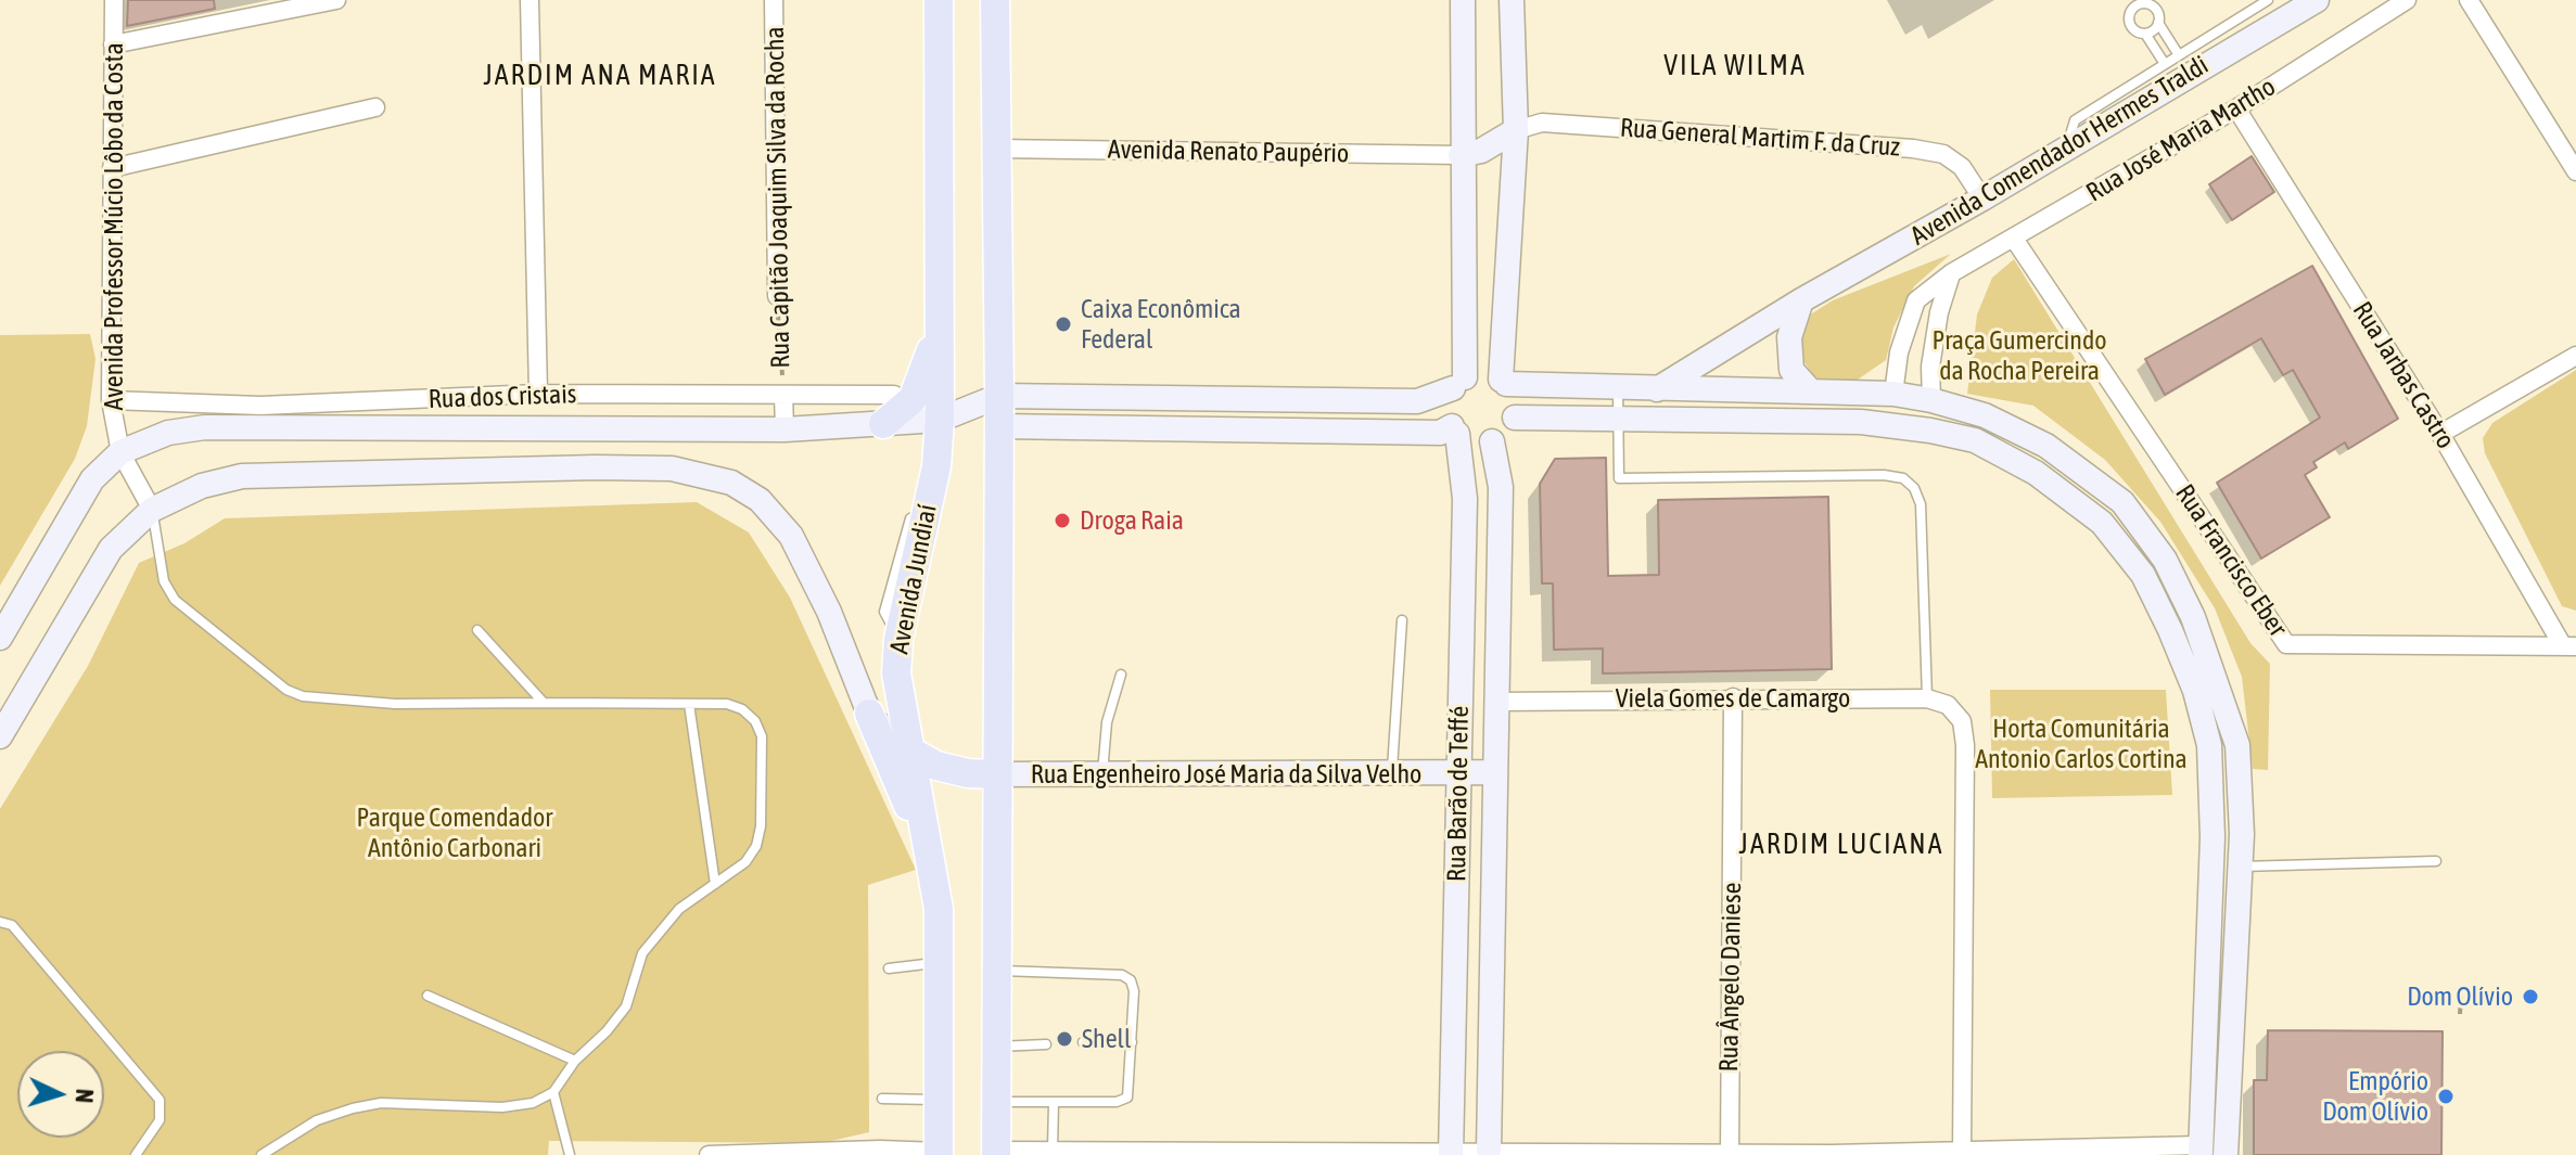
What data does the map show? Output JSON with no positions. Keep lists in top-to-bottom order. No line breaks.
{"streets":{"main road":["Avenida Comendador Hermes Traldi","Avenida Jundiaí","Rua Engenheiro José Maria da Silva Velho","Rua Barão de Teffé"],"street":["Rua General Martim F. da Cruz","Rua José Maria Martho","Avenida Renato Paupério","Rua Capitão Joaquim Silva da Rocha","Avenida Professor Múcio Lôbo da Costa","Rua Jarbas Castro","Rua dos Cristais","Rua Francisco Eber","Viela Gomes de Camargo","Rua Ângelo Daniese"]},"crossings":[["Rua General Martim F. da Cruz","Avenida Comendador Hermes Traldi"],["Rua José Maria Martho","Rua Jarbas Castro"],["Rua José Maria Martho","Rua Francisco Eber"],["Rua Capitão Joaquim Silva da Rocha","Rua dos Cristais"],["Avenida Professor Múcio Lôbo da Costa","Rua dos Cristais"],["Rua Jarbas Castro","Rua Francisco Eber"],["Viela Gomes de Camargo","Rua Barão de Teffé"],["Viela Gomes de Camargo","Rua Ângelo Daniese"],["Rua Engenheiro José Maria da Silva Velho","Rua Barão de Teffé"]],"districts":["VILA WILMA","JARDIM ANA MARIA","JARDIM LUCIANA"],"parks":["Praça Gumercindo da Rocha Pereira","Horta Comunitária Antonio Carlos Cortina","Parque Comendador Antônio Carbonari"],"places":["Caixa Econômica Federal","Droga Raia","Dom Olívio","Shell","Empório Dom Olívio"],"north":"right"}
